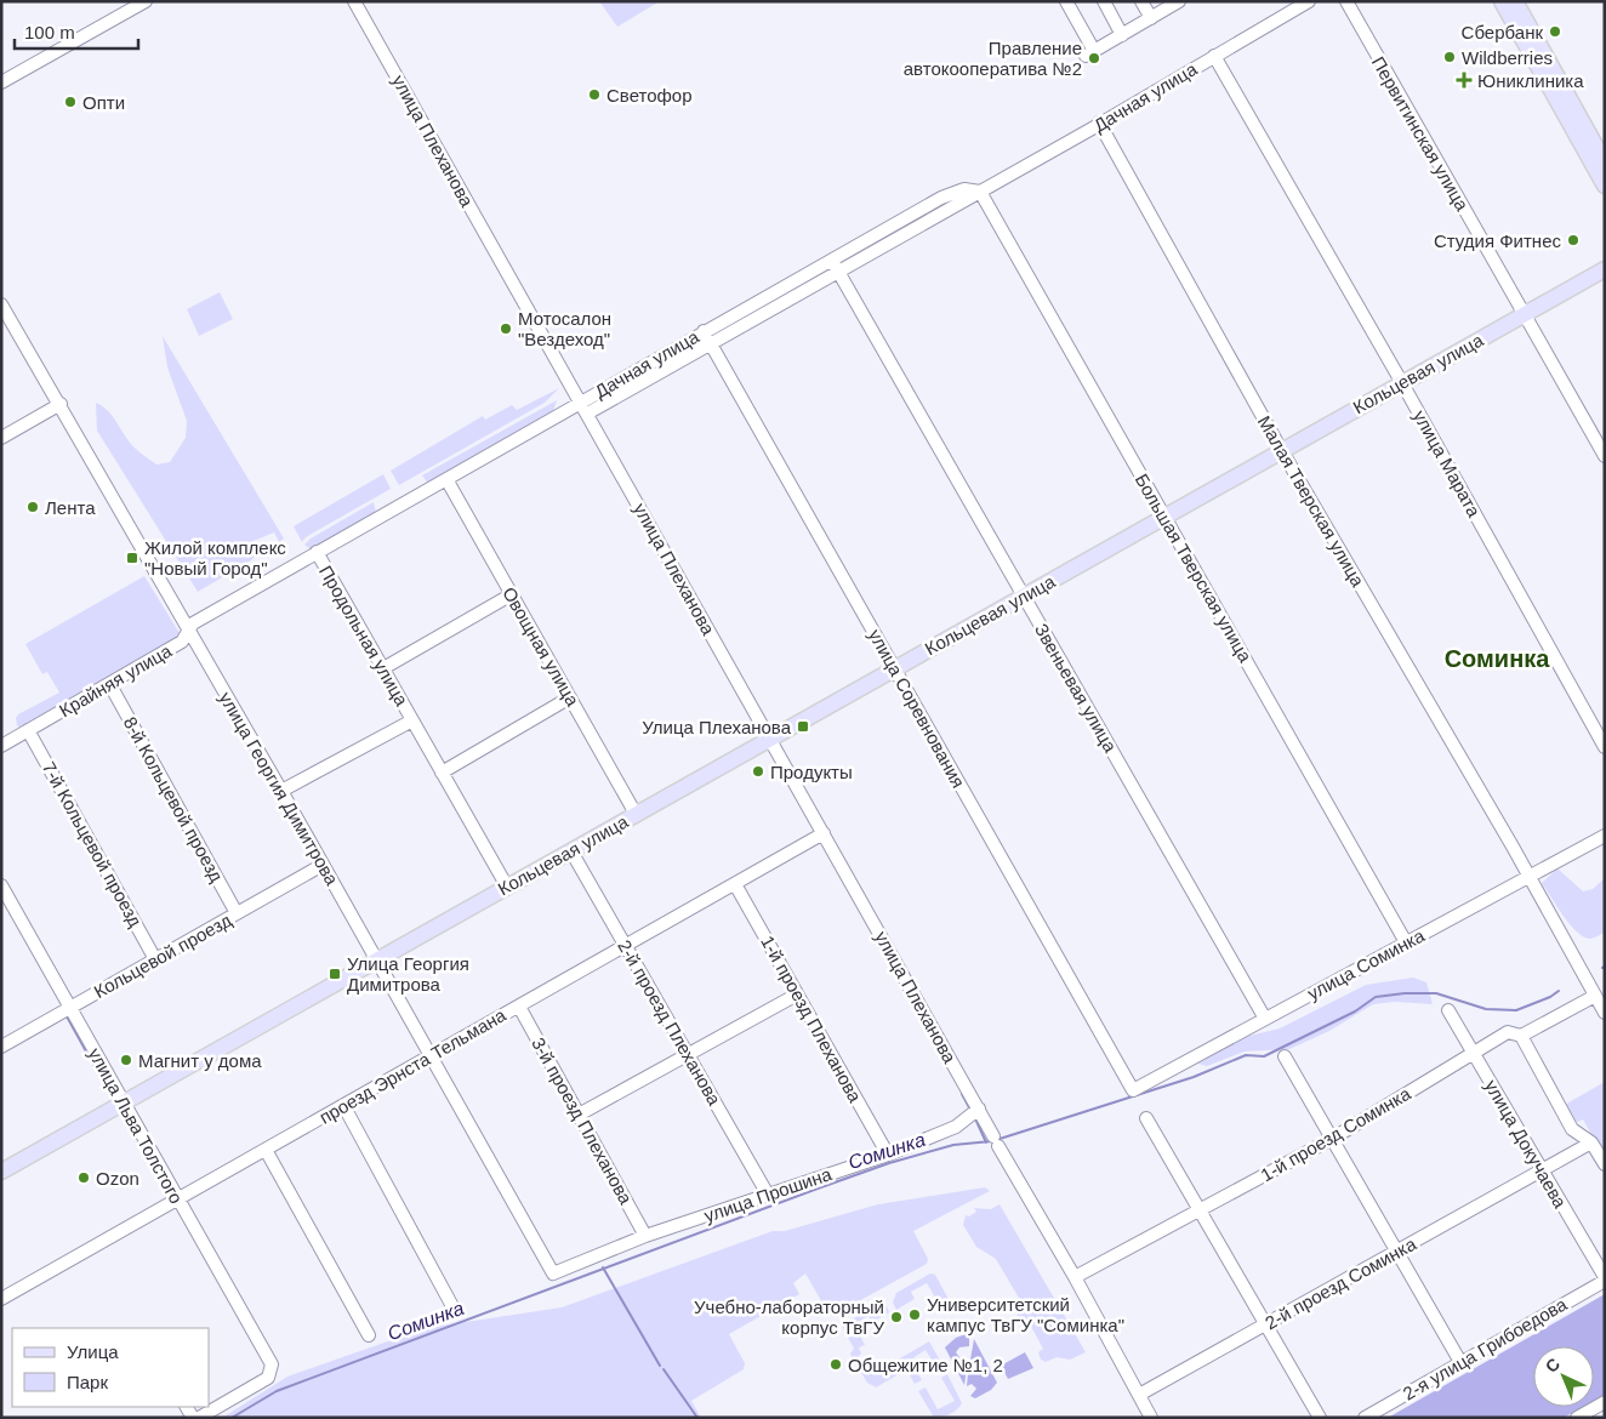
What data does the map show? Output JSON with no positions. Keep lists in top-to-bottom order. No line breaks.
{"streets":{"main road":["Кольцевая улица"],"street":["Дачная улица","Первитинская улица","улица Плеханова","улица Марата","Малая Тверская улица","Большая Тверская улица","Продольная улица","Овощная улица","Крайняя улица","Звеньевая улица","улица Соревнования","улица Георгия Димитрова","8-й Кольцевой проезд","7-й Кольцевой проезд","Кольцевой проезд","улица Соминка","1-й проезд Плеханова","2-й проезд Плеханова","проезд Эрнста Тельмана","3-й проезд Плеханова","улица Льва Толстого","1-й проезд Соминка","улица Докучаева","улица Прошина","2-й проезд Соминка","2-я улица Грибоедова"]},"crossings":[["Дачная улица","улица Плеханова"],["Дачная улица","улица Марата"],["Дачная улица","Малая Тверская улица"],["Дачная улица","Большая Тверская улица"],["Дачная улица","Продольная улица"],["Дачная улица","Овощная улица"],["Дачная улица","Крайняя улица"],["Дачная улица","Звеньевая улица"],["Дачная улица","улица Соревнования"],["Первитинская улица","Кольцевая улица"],["улица Плеханова","Кольцевая улица"],["улица Плеханова","проезд Эрнста Тельмана"],["улица Плеханова","1-й проезд Соминка"],["улица Плеханова","улица Прошина"],["улица Плеханова","2-й проезд Соминка"],["Кольцевая улица","улица Марата"],["Кольцевая улица","Малая Тверская улица"],["Кольцевая улица","Большая Тверская улица"],["Кольцевая улица","Продольная улица"],["Кольцевая улица","Овощная улица"],["Кольцевая улица","Звеньевая улица"],["Кольцевая улица","улица Соревнования"],["Кольцевая улица","улица Георгия Димитрова"],["Кольцевая улица","2-й проезд Плеханова"],["Кольцевая улица","улица Льва Толстого"],["Малая Тверская улица","улица Соминка"],["Малая Тверская улица","1-й проезд Соминка"],["Большая Тверская улица","улица Соминка"],["Продольная улица","Крайняя улица"],["Продольная улица","улица Георгия Димитрова"],["Крайняя улица","улица Георгия Димитрова"],["Крайняя улица","8-й Кольцевой проезд"],["Крайняя улица","7-й Кольцевой проезд"],["Звеньевая улица","улица Соминка"],["улица Соревнования","улица Соминка"],["улица Георгия Димитрова","Кольцевой проезд"],["улица Георгия Димитрова","проезд Эрнста Тельмана"],["улица Георгия Димитрова","улица Прошина"],["8-й Кольцевой проезд","Кольцевой проезд"],["7-й Кольцевой проезд","Кольцевой проезд"],["Кольцевой проезд","улица Льва Толстого"],["1-й проезд Плеханова","проезд Эрнста Тельмана"],["1-й проезд Плеханова","улица Прошина"],["2-й проезд Плеханова","проезд Эрнста Тельмана"],["2-й проезд Плеханова","улица Прошина"],["проезд Эрнста Тельмана","3-й проезд Плеханова"],["проезд Эрнста Тельмана","улица Льва Толстого"],["3-й проезд Плеханова","улица Прошина"],["1-й проезд Соминка","улица Докучаева"],["улица Докучаева","2-й проезд Соминка"],["улица Докучаева","2-я улица Грибоедова"]],"districts":["Соминка"],"water":["Соминка"],"places":{"other":["Сбербанк","Wildberries","Правление автокооператива №2","Светофор","Опти","Студия Фитнес","Мотосалон \"Вездеход\"","Лента","Продукты","Магнит у дома","Ozon","Университетский кампус ТвГУ \"Соминка\"","Учебно-лабораторный корпус ТвГУ","Общежитие №1, 2"],"health":["Юниклиника"],"transit":["Жилой комплекс \"Новый Город\"","Улица Плеханова","Улица Георгия Димитрова"]},"legend":["Улица","Парк"],"scale_bar":"100 m","north":"top left"}
